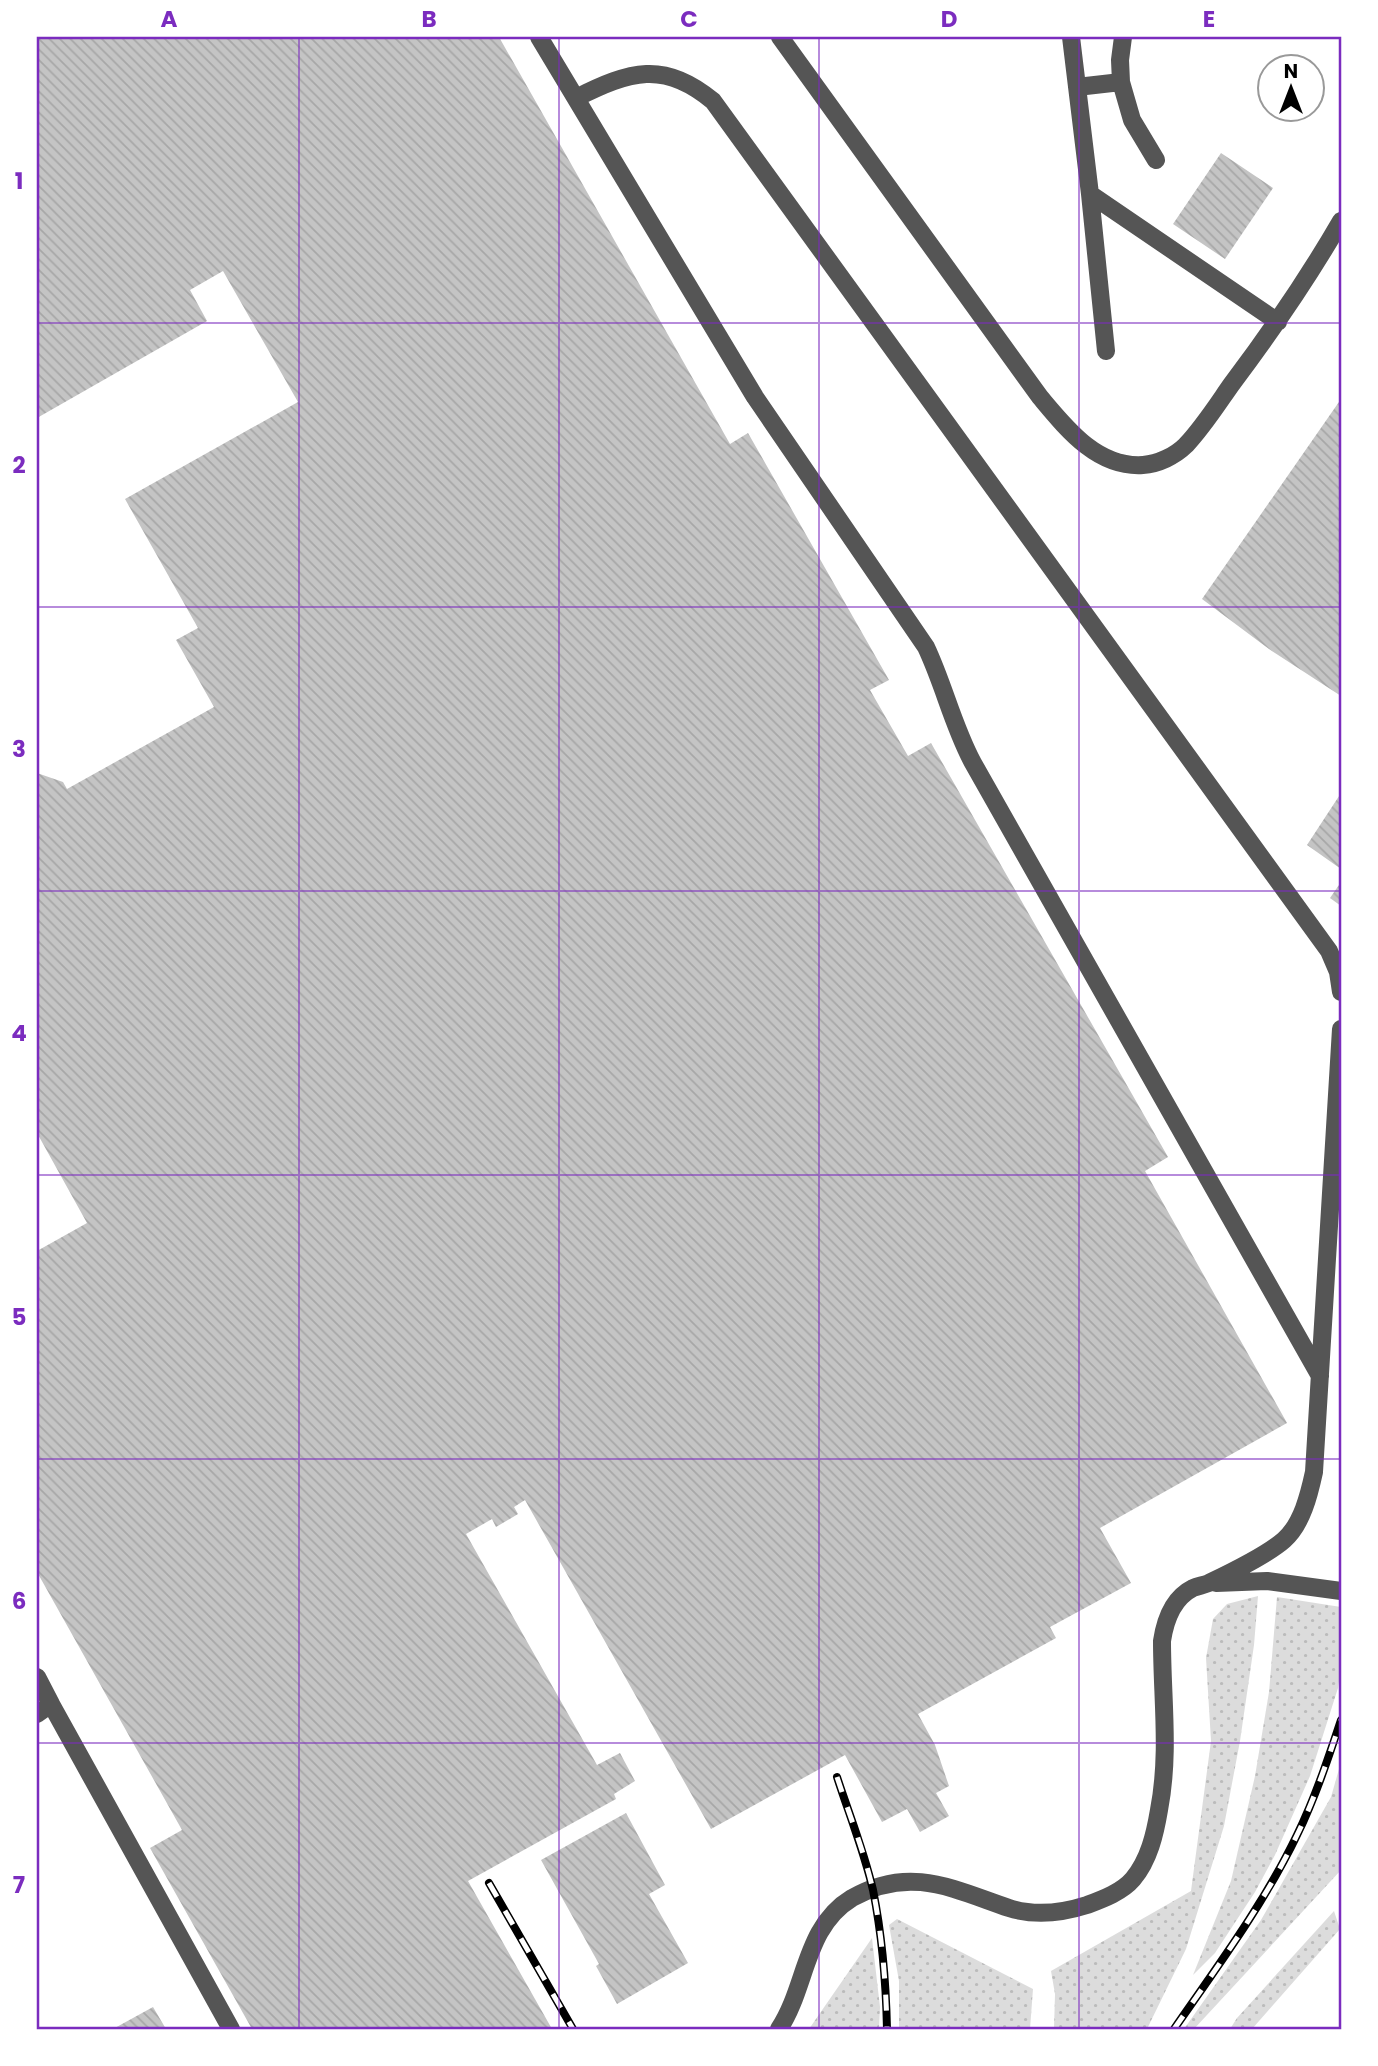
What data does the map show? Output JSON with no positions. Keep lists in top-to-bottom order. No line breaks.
{"north":"top","grid":{"columns":["A","B","C","D","E"],"rows":["1","2","3","4","5","6","7"]}}
